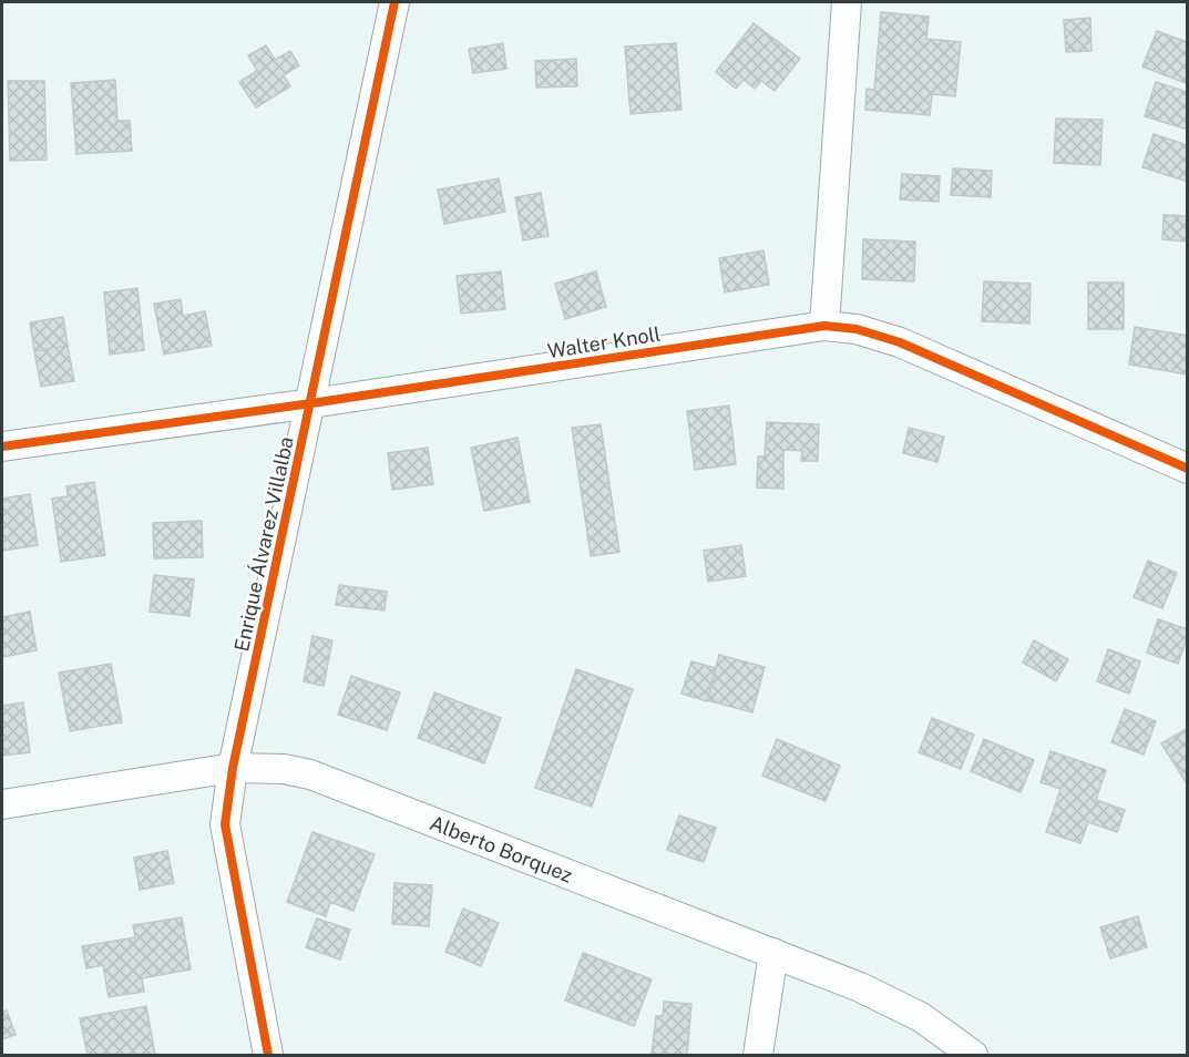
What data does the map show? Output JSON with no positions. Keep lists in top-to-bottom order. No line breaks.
{"streets":{"street":["Walter Knoll","Enrique Álvarez Villalba","Alberto Borquez"]},"crossings":[["Walter Knoll","Enrique Álvarez Villalba"],["Enrique Álvarez Villalba","Alberto Borquez"]]}
